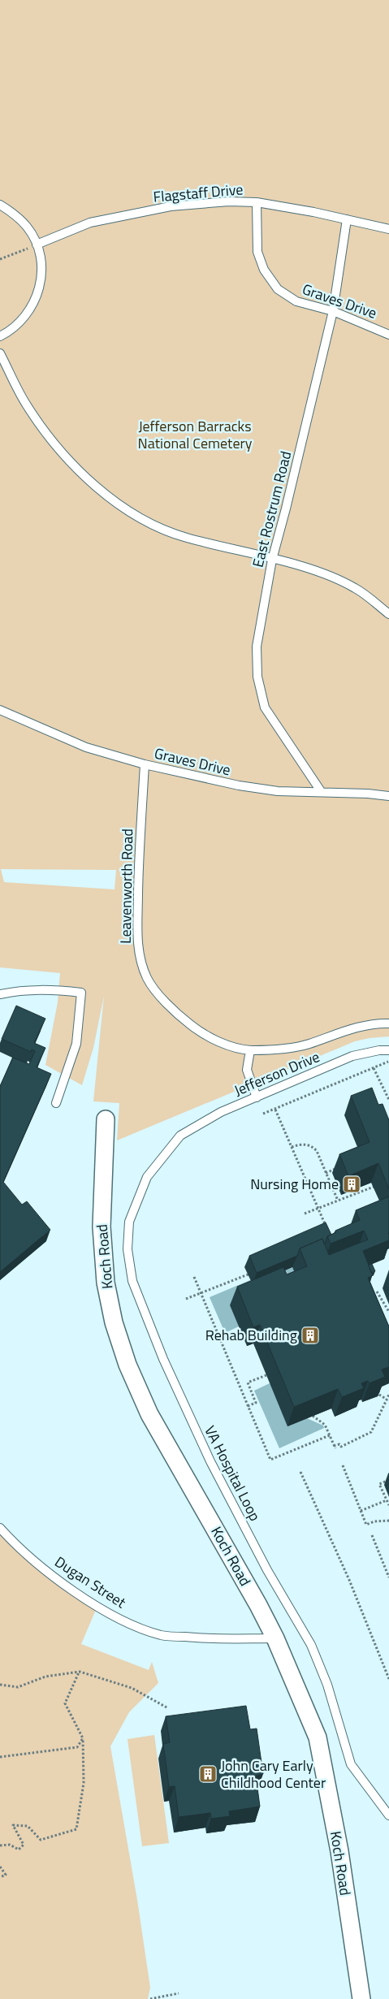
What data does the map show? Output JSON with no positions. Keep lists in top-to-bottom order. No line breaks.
{"streets":{"street":["Koch Road"],"lane":["Flagstaff Drive","Graves Drive","East Rostrum Road","Leavenworth Road","Jefferson Drive","VA Hospital Loop","Dugan Street"]},"crossings":[["Flagstaff Drive","Graves Drive"],["Flagstaff Drive","East Rostrum Road"],["Graves Drive","East Rostrum Road"],["Graves Drive","Leavenworth Road"],["Jefferson Drive","VA Hospital Loop"],["Koch Road","Dugan Street"]],"parks":["Jefferson Barracks National Cemetery"],"places":{"building":["Nursing Home","Rehab Building","John Cary Early Childhood Center"]}}
